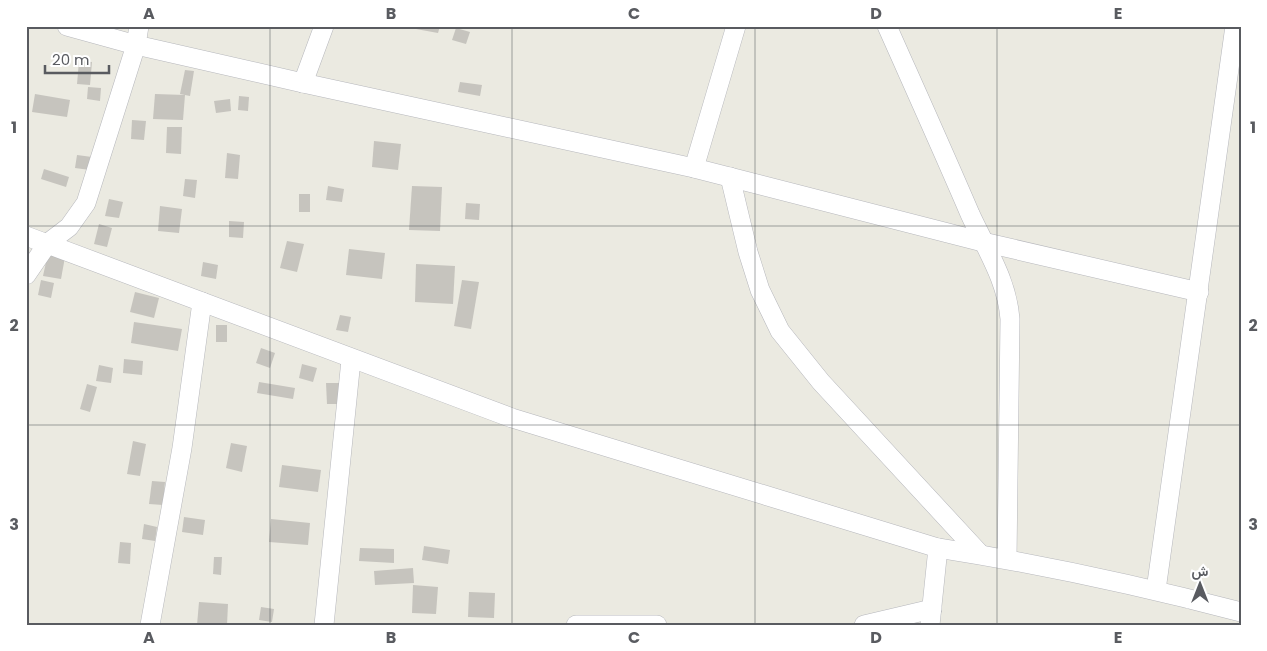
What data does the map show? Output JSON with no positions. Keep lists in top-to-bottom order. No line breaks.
{"scale_bar":"20 m","north":"top","grid":{"columns":["A","B","C","D","E"],"rows":["1","2","3"]}}
